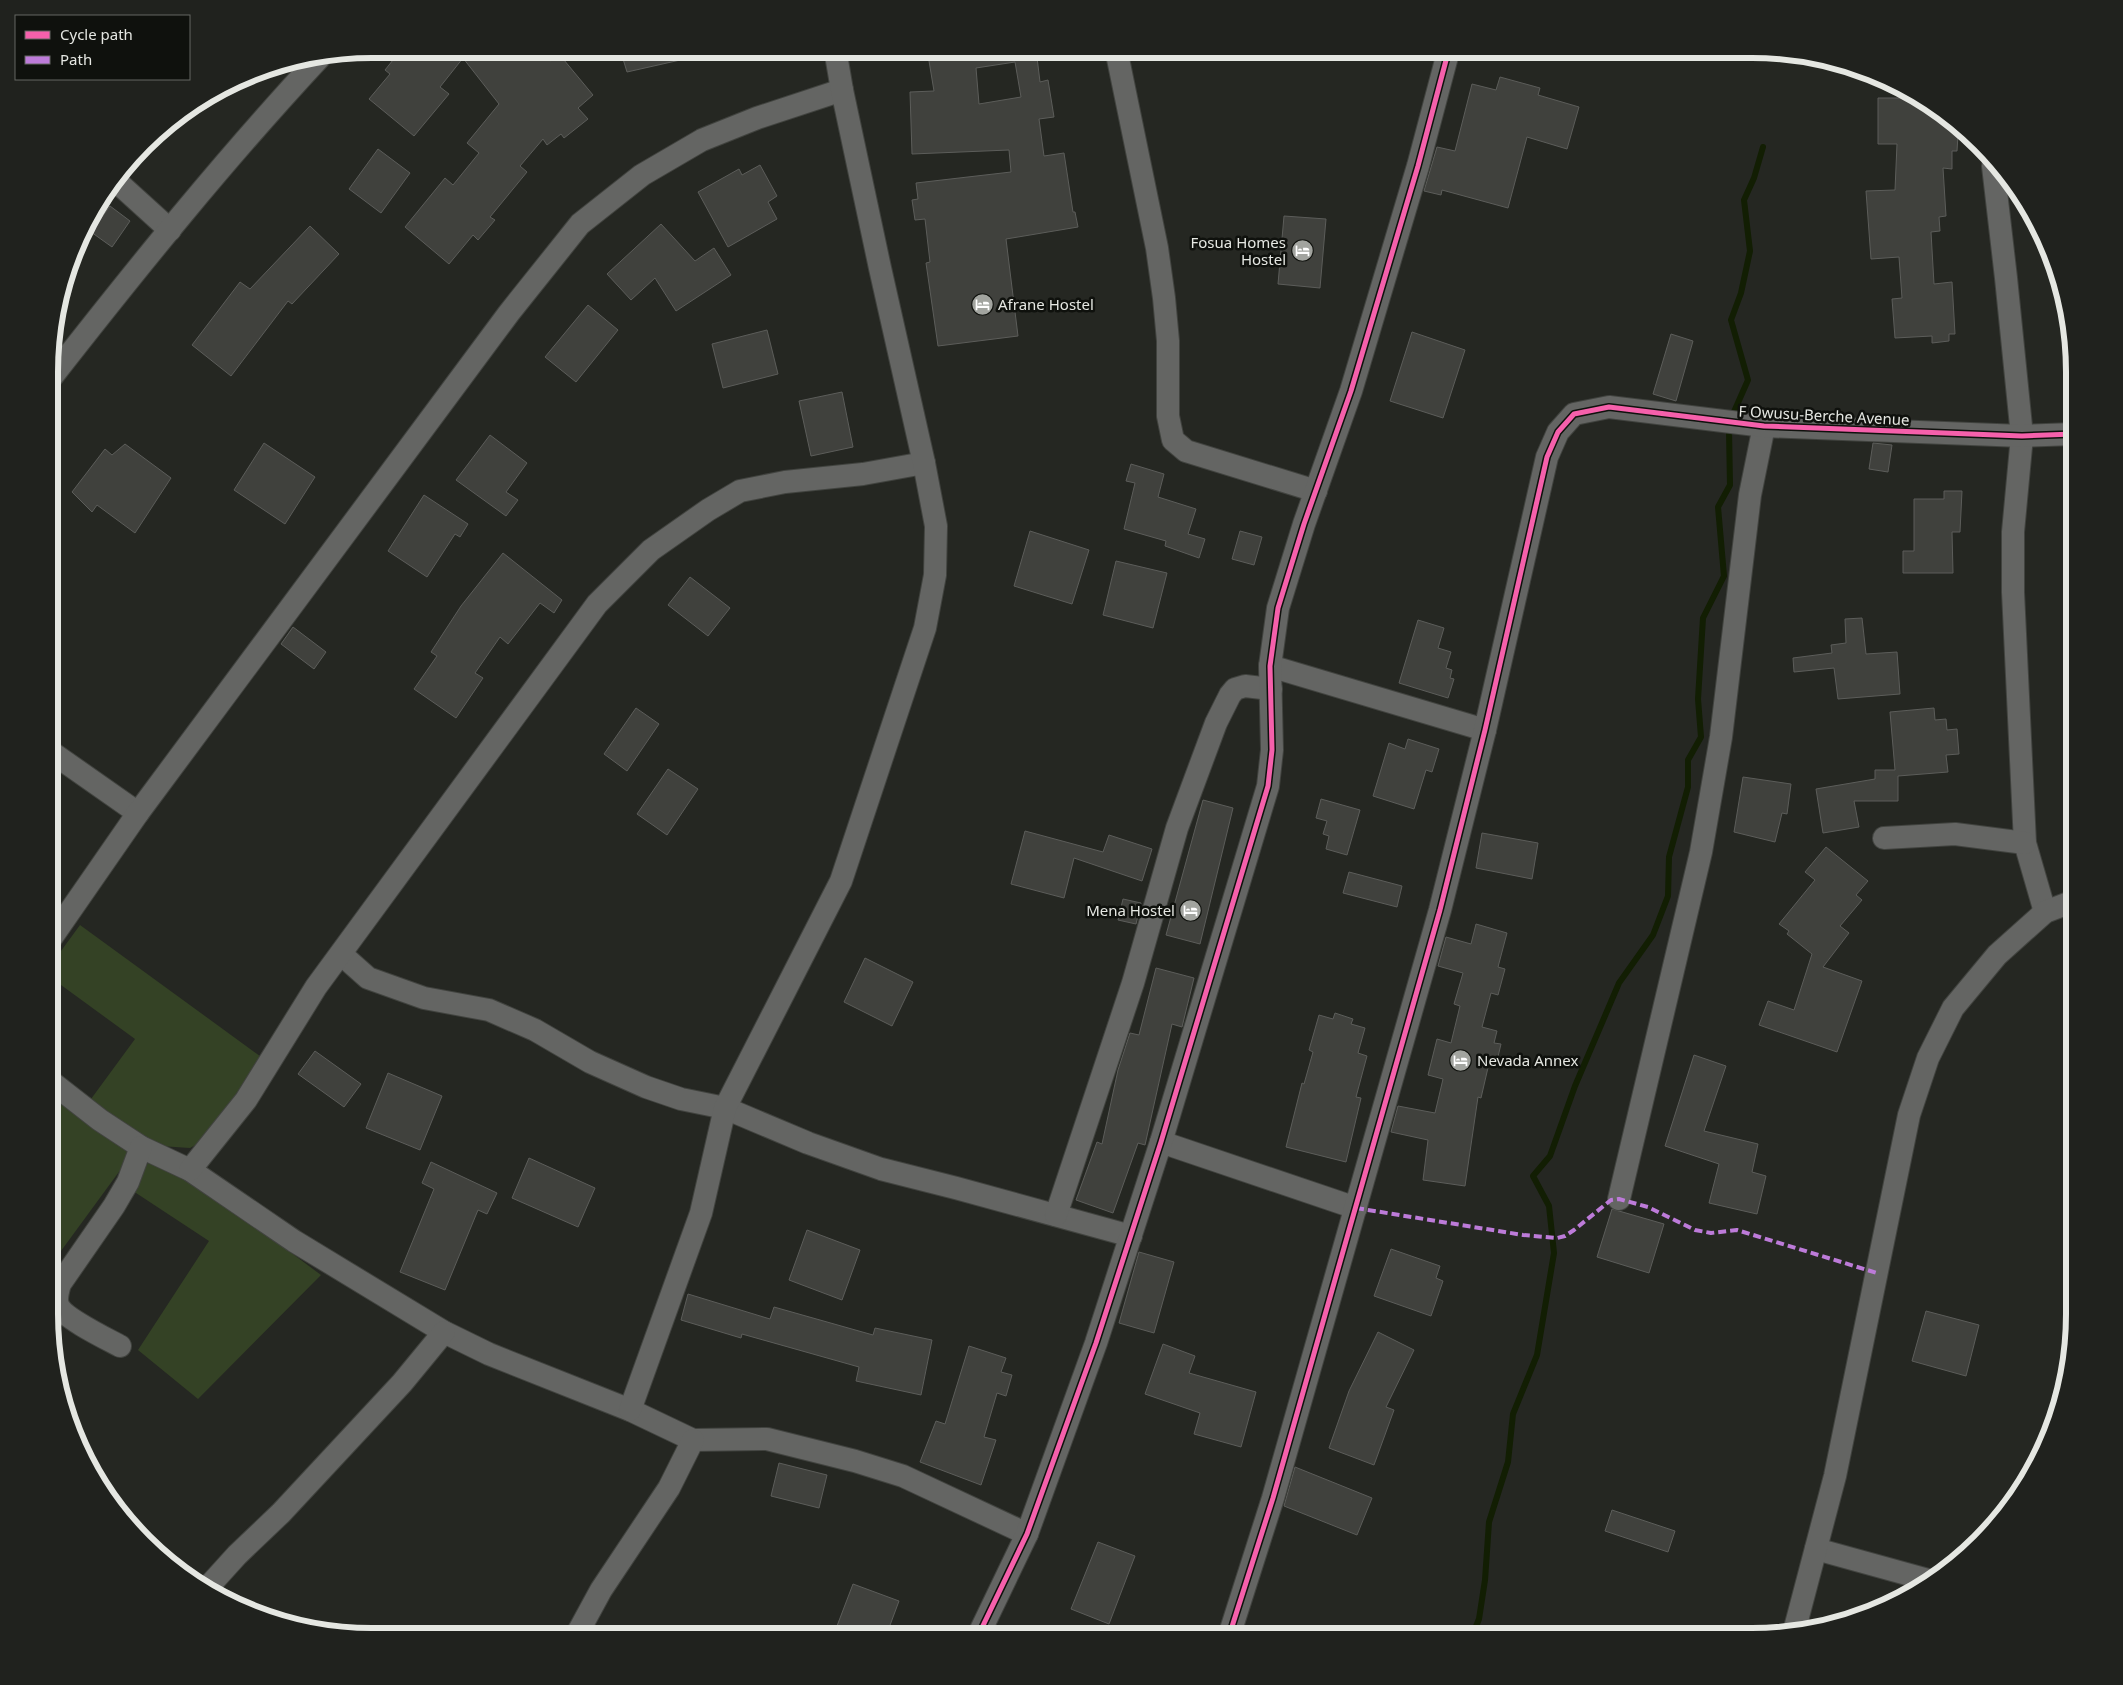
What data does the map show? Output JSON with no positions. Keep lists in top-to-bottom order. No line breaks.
{"streets":{"street":["F Owusu-Berche Avenue"]},"places":{"hotel":["Fosua Homes Hostel","Afrane Hostel","Mena Hostel","Nevada Annex"]},"legend":["Cycle path","Path"]}
